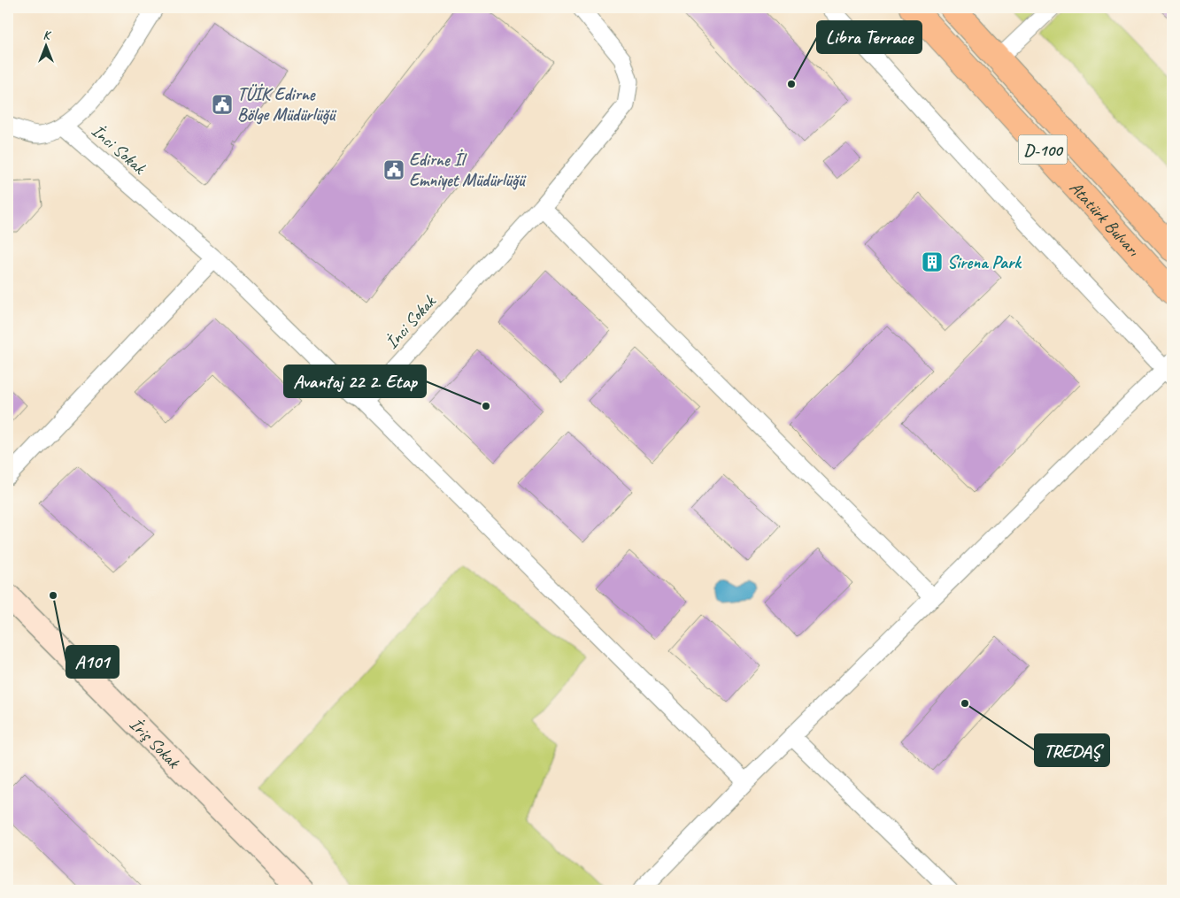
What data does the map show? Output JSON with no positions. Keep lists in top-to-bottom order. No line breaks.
{"streets":{"main road":["D-100","Atatürk Bulvarı","İriş Sokak"],"street":["İnci Sokak"]},"places":{"other":["Libra Terrace","Avantaj 22 2. Etap","A101","TREDAŞ"],"public building":["TÜİK Edirne Bölge Müdürlüğü","Edirne İl Emniyet Müdürlüğü"],"building":["Sirena Park"]},"north":"top"}
